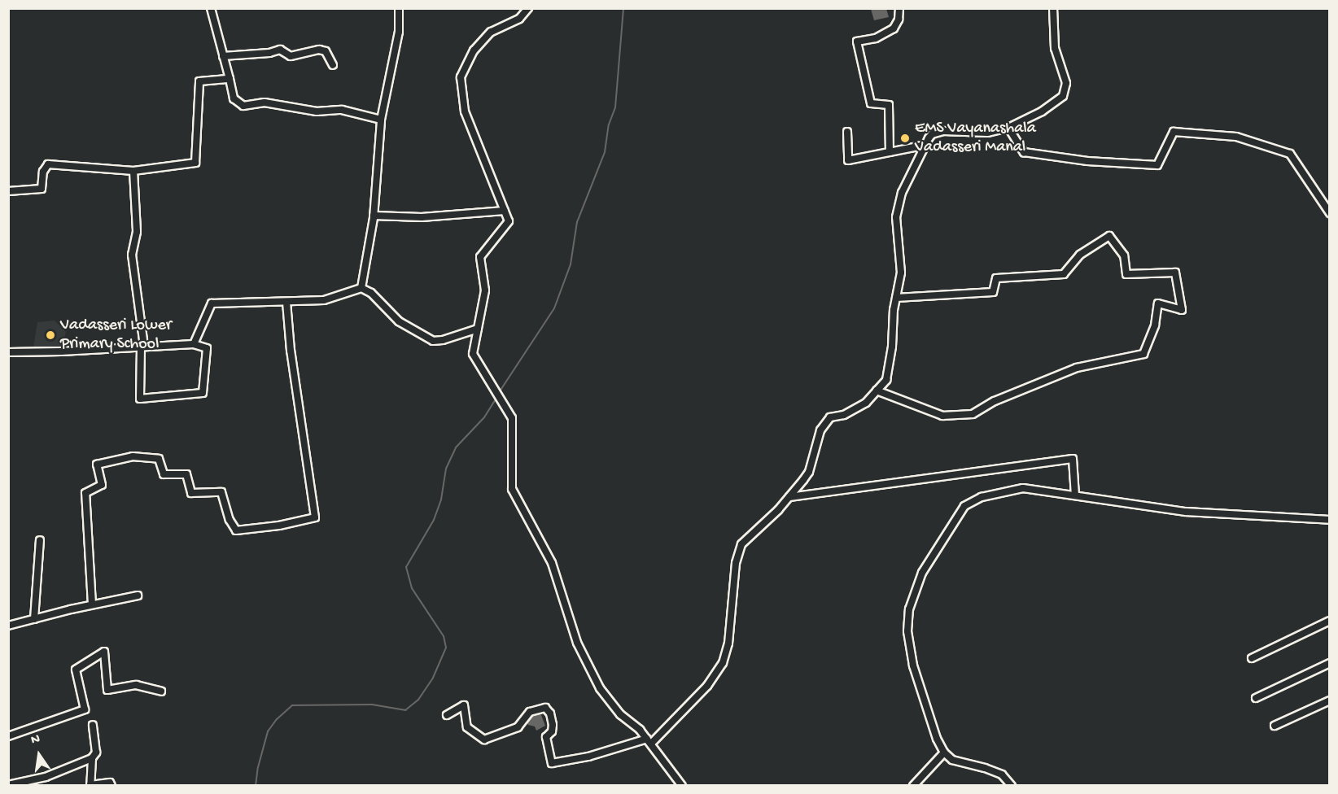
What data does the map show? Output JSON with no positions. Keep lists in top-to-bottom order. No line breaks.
{"places":["EMS Vayanashala Vadasseri Manal","Vadasseri Lower Primary School"],"north":"top"}
